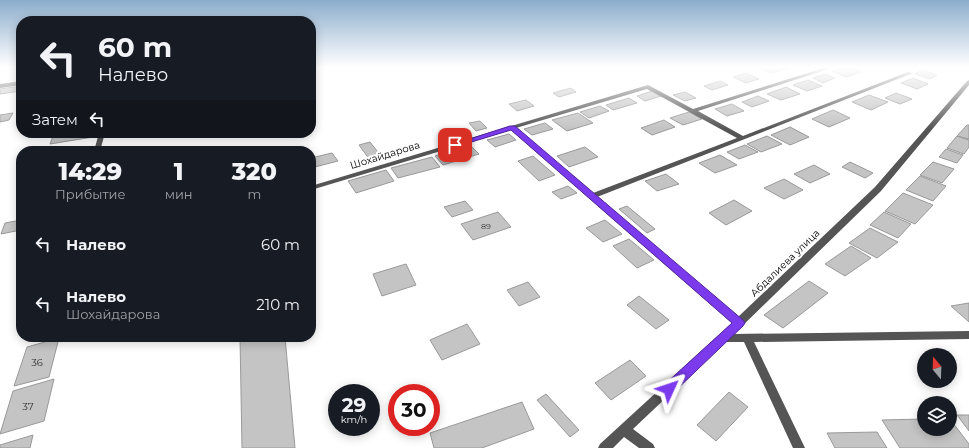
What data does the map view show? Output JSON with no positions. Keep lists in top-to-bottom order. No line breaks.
{"streets":{"street":["Шохайдарова","Абдалиева улица"]},"house_numbers":["89","36","37"],"north":"top","page":{"turn":["60 m","Налево"],"then":"Затем","eta":["14:29","Прибытие","1","мин","320","m"],"list":[{"name":"Налево","value":"60 m"},{"name":"Налево","note":"Шохайдарова","value":"210 m"}],"speed":"29 km/h","limit":"30"}}
